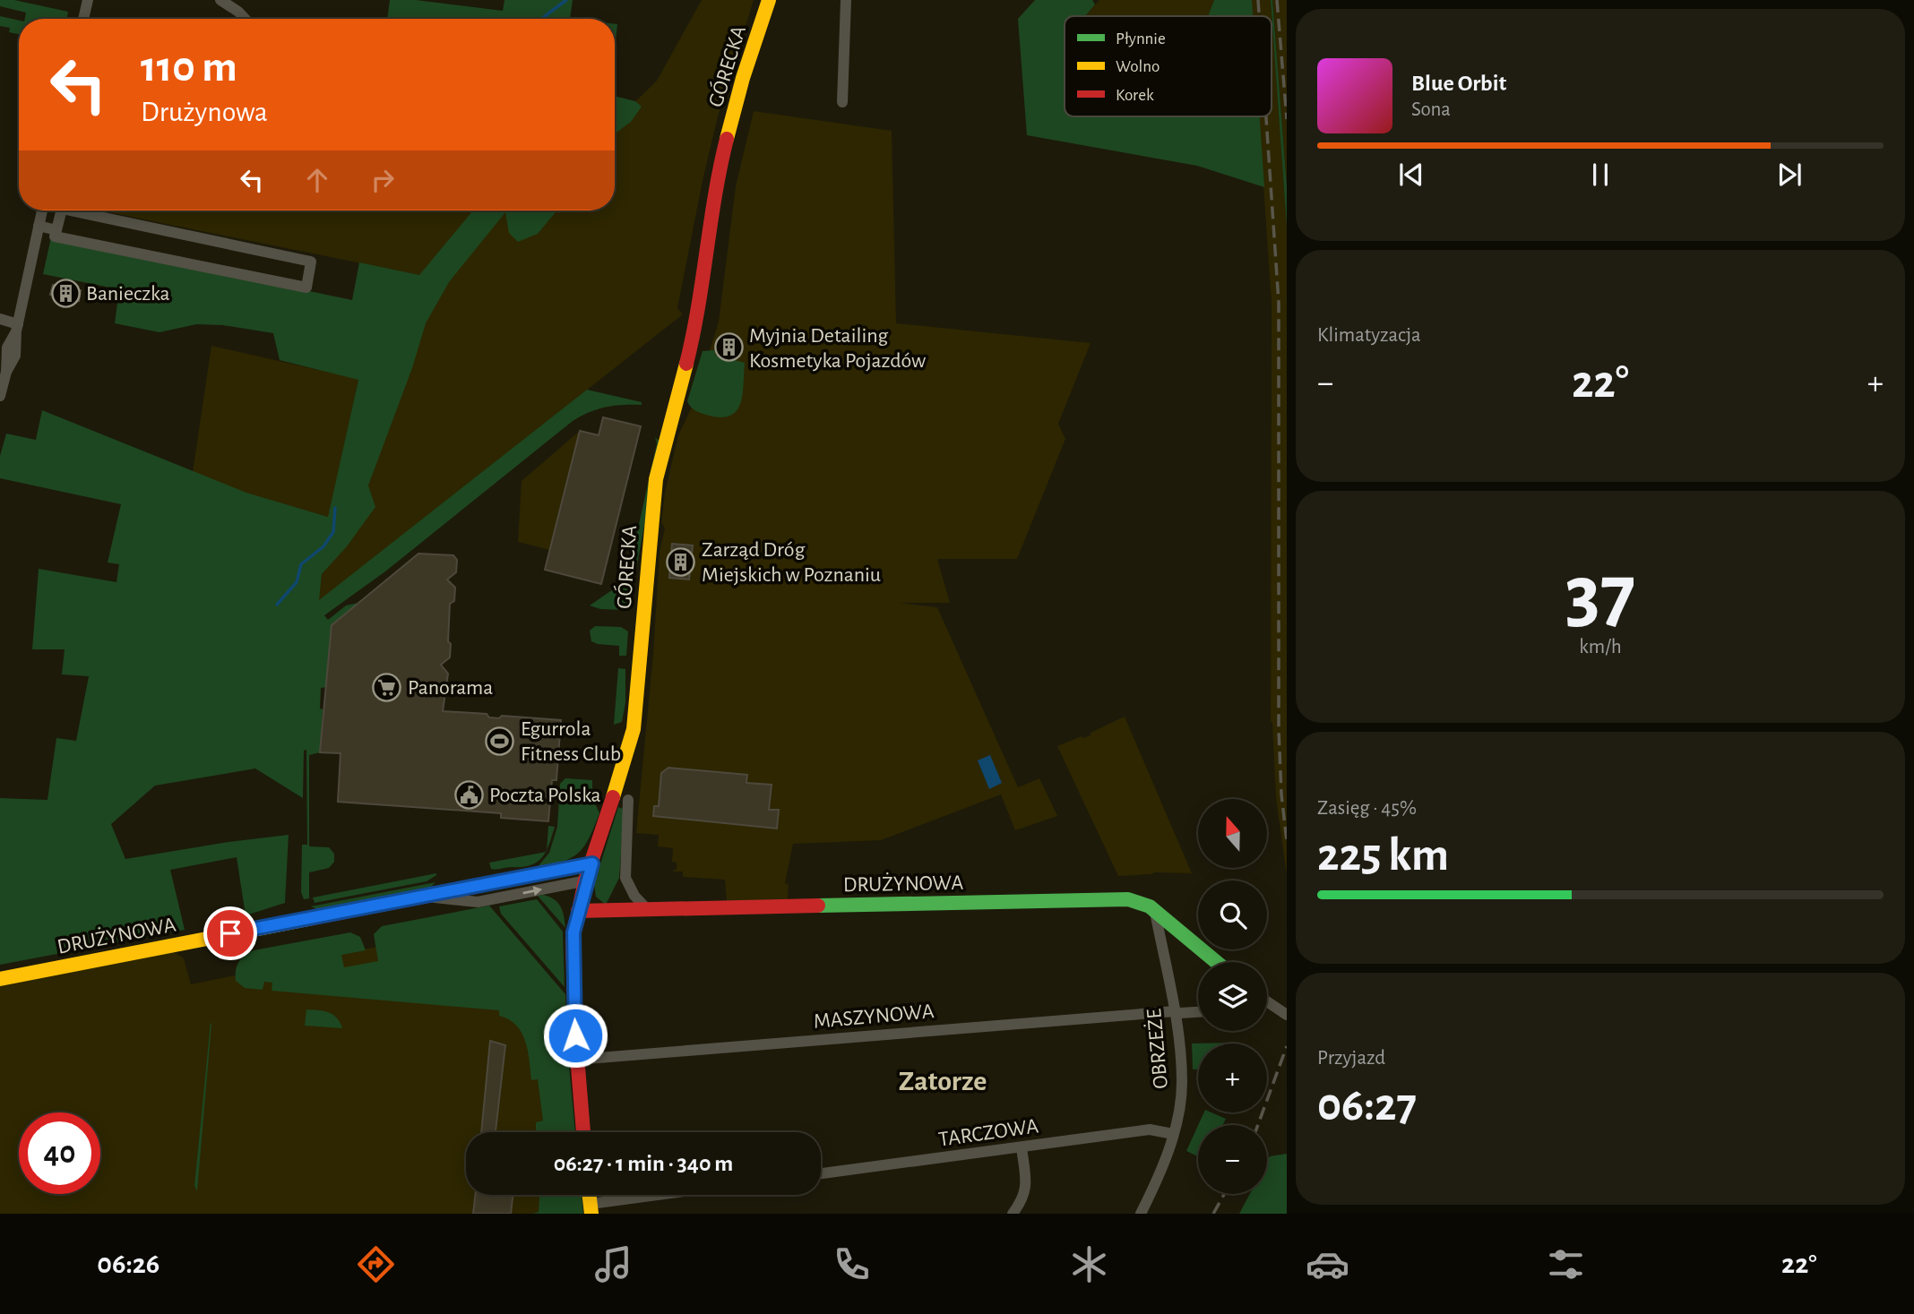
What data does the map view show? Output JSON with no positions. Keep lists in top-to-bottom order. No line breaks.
{"streets":{"street":["GÓRECKA","DRUŻYNOWA","MASZYNOWA","OBRZEŻE","TARCZOWA"]},"crossings":[["GÓRECKA","DRUŻYNOWA"],["GÓRECKA","MASZYNOWA"],["DRUŻYNOWA","OBRZEŻE"],["MASZYNOWA","OBRZEŻE"],["OBRZEŻE","TARCZOWA"]],"districts":["Zatorze"],"places":{"building":["Banieczka","Myjnia Detailing Kosmetyka Pojazdów","Zarząd Dróg Miejskich w Poznaniu"],"supermarket":["Panorama"],"sports":["Egurrola Fitness Club"],"public building":["Poczta Polska"]},"legend":["Płynnie","Wolno","Korek"],"north":"top","page":{"turn":["110 m","Drużynowa"],"song":["Blue Orbit","Sona"],"tile":["Klimatyzacja",["37","km/h"],["Zasięg · 45%","225 km"],["Przyjazd","06:27"]],"heat":["−","22°","+"],"map_buttons":["+","−"],"limit":"40","trip":"06:27 · 1 min · 340 m","tabs":["06:26","22°"]}}
